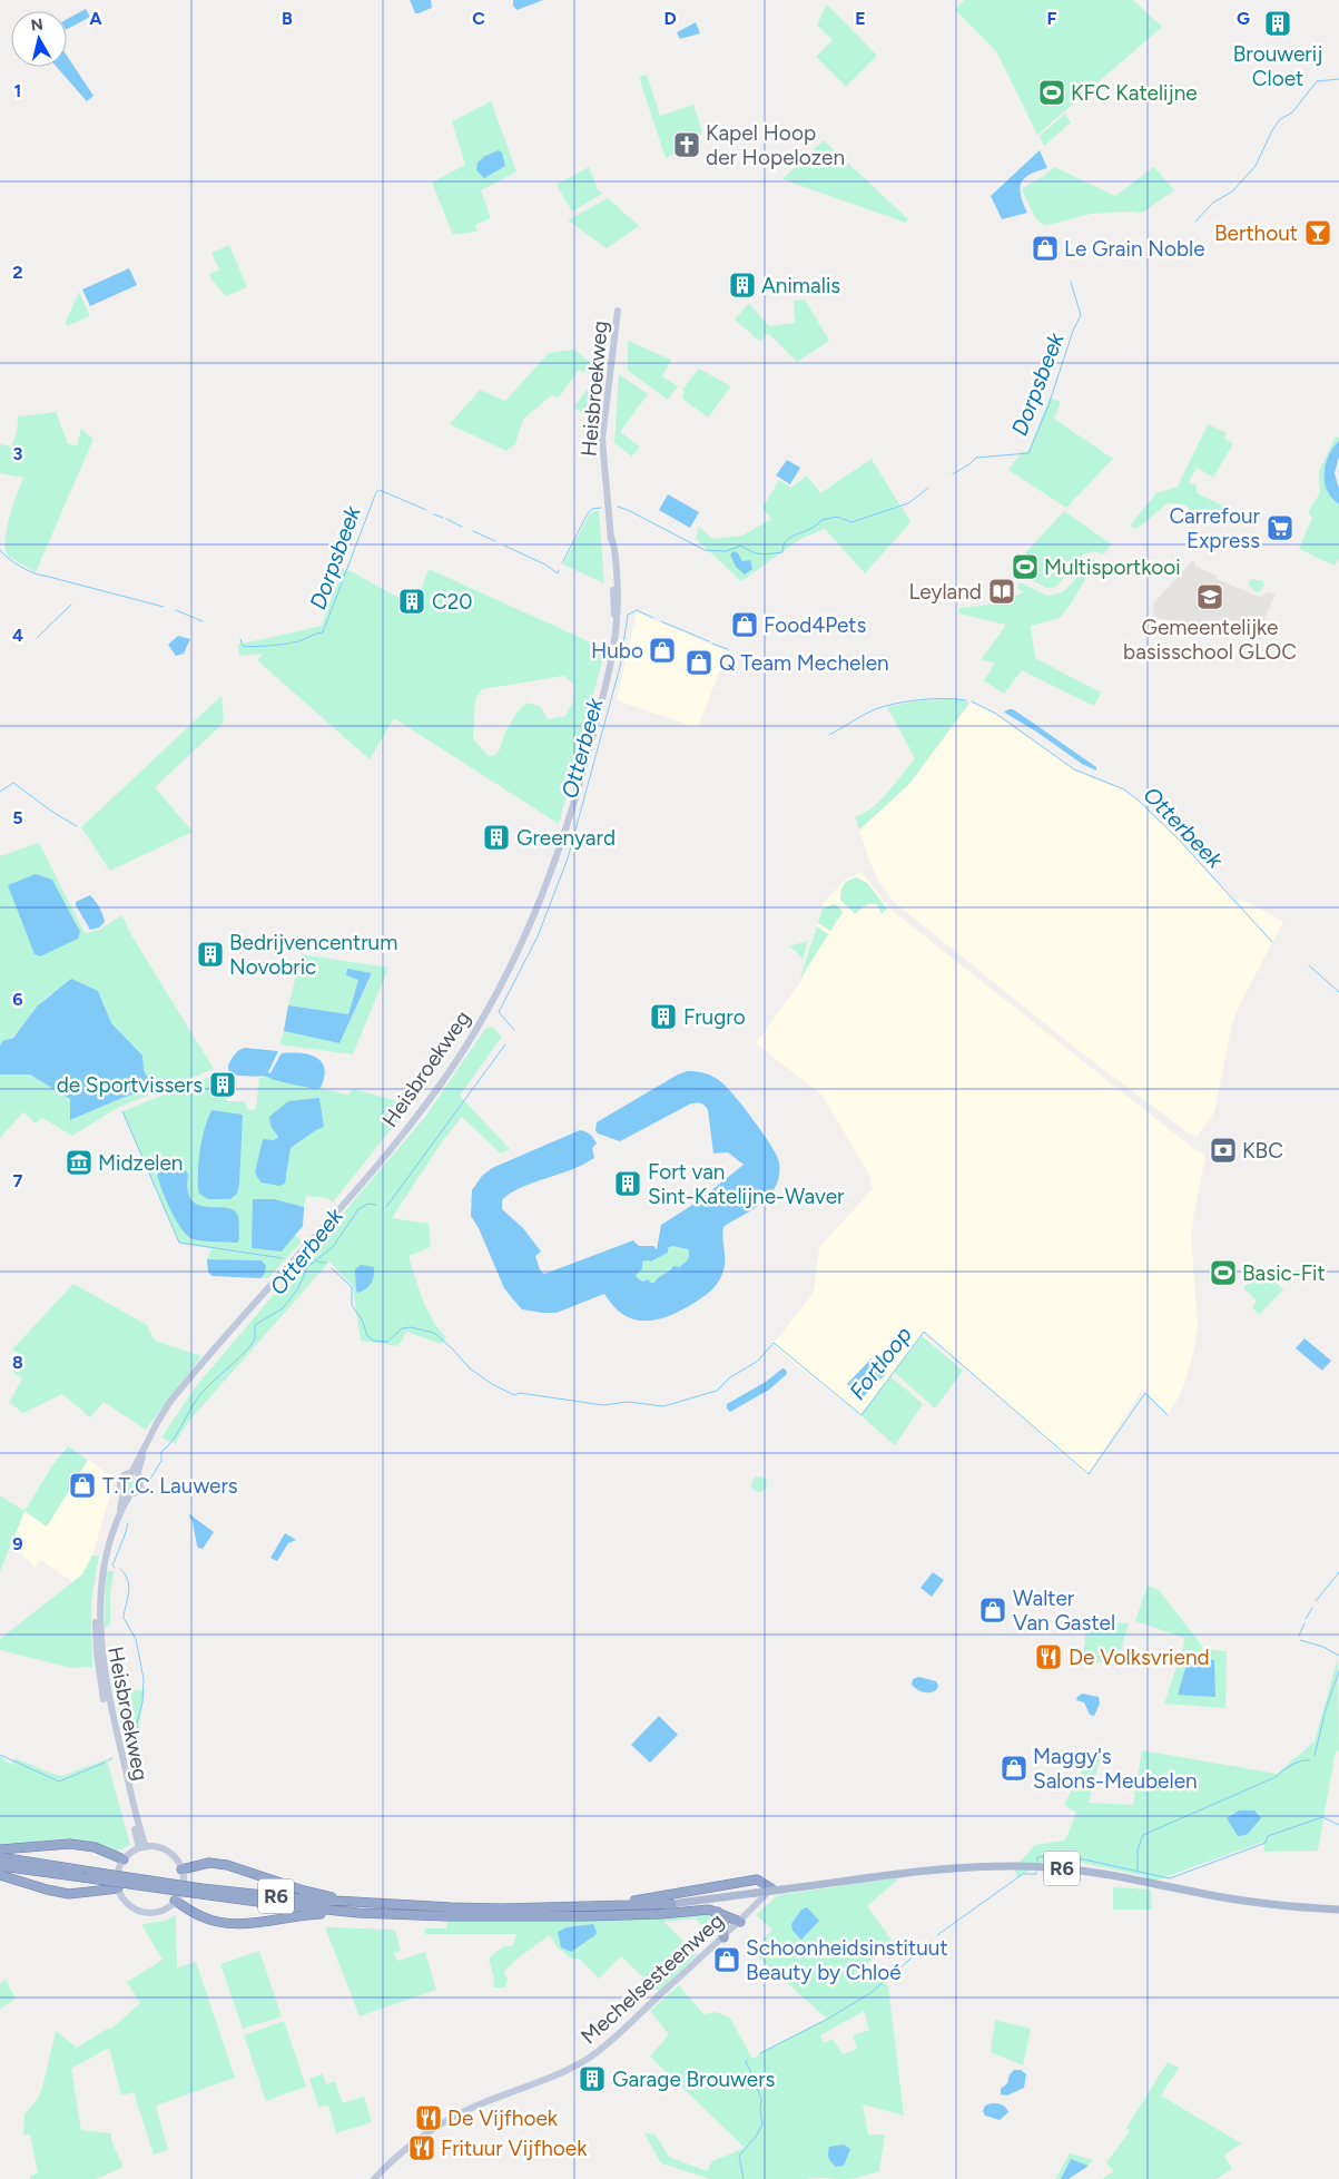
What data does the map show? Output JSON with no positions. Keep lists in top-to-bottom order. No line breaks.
{"streets":{"highway":["R6"],"main road":["Heisbroekweg","Mechelsesteenweg"]},"water":["Dorpsbeek","Otterbeek","Fortloop"],"places":{"building":["Brouwerij Cloet","Animalis","C20","Greenyard","Bedrijvencentrum Novobric","Frugro","de Sportvissers","Fort van Sint-Katelijne-Waver","Garage Brouwers"],"sports":["KFC Katelijne","Multisportkooi","Basic-Fit"],"church":["Kapel Hoop der Hopelozen"],"bar":["Berthout"],"shop":["Le Grain Noble","Food4Pets","Hubo","Q Team Mechelen","T.T.C. Lauwers","Walter Van Gastel","Maggy's Salons-Meubelen","Schoonheidsinstituut Beauty by Chloé"],"supermarket":["Carrefour Express"],"library":["Leyland"],"school or university":["Gemeentelijke basisschool GLOC"],"bank":["KBC"],"museum":["Midzelen"],"restaurant":["De Volksvriend","De Vijfhoek","Frituur Vijfhoek"]},"north":"top","grid":{"columns":["A","B","C","D","E","F","G"],"rows":["1","2","3","4","5","6","7","8","9"]}}
